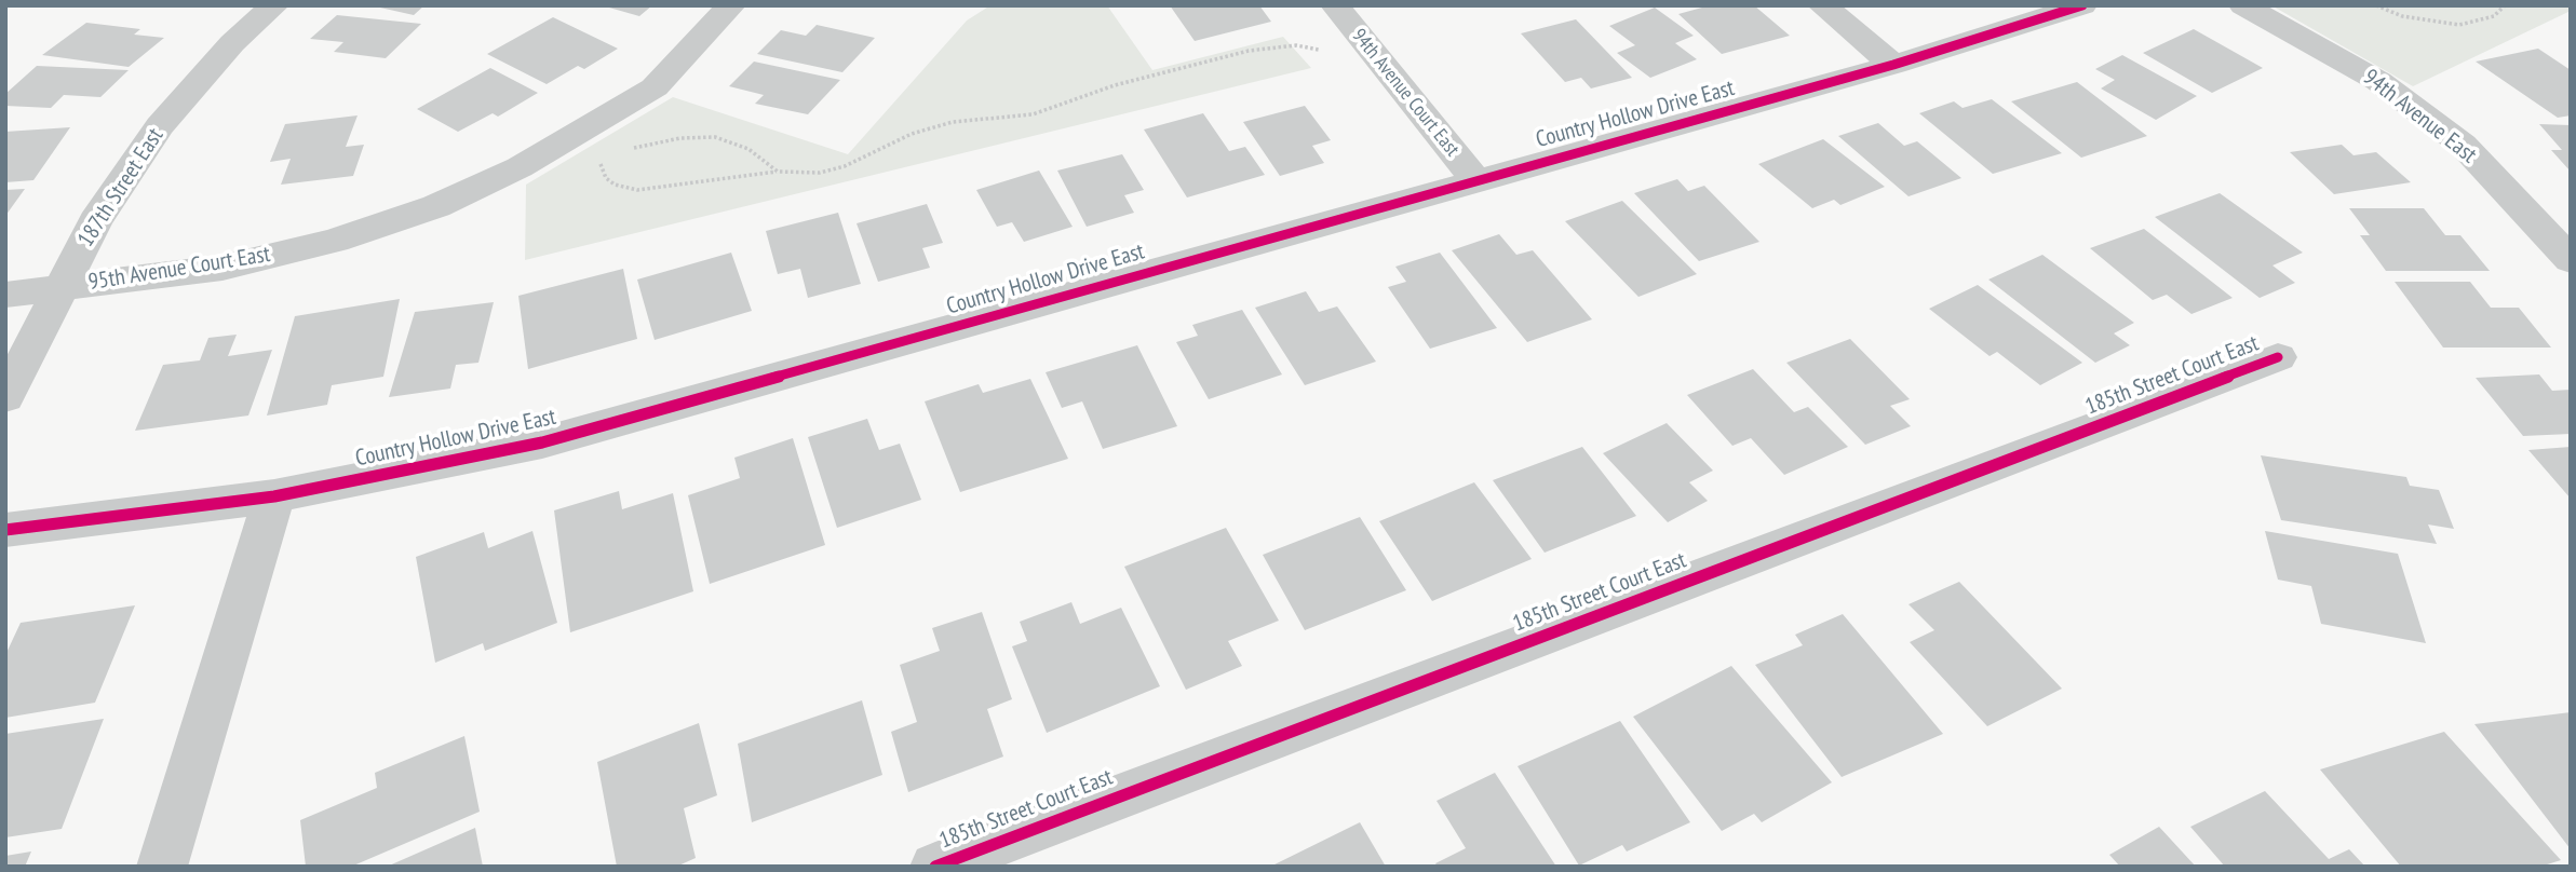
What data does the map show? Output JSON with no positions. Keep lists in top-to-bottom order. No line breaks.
{"streets":{"street":["94th Avenue Court East","Country Hollow Drive East","94th Avenue East","187th Street East","95th Avenue Court East","185th Street Court East"]},"crossings":[["94th Avenue Court East","Country Hollow Drive East"],["187th Street East","95th Avenue Court East"]]}
